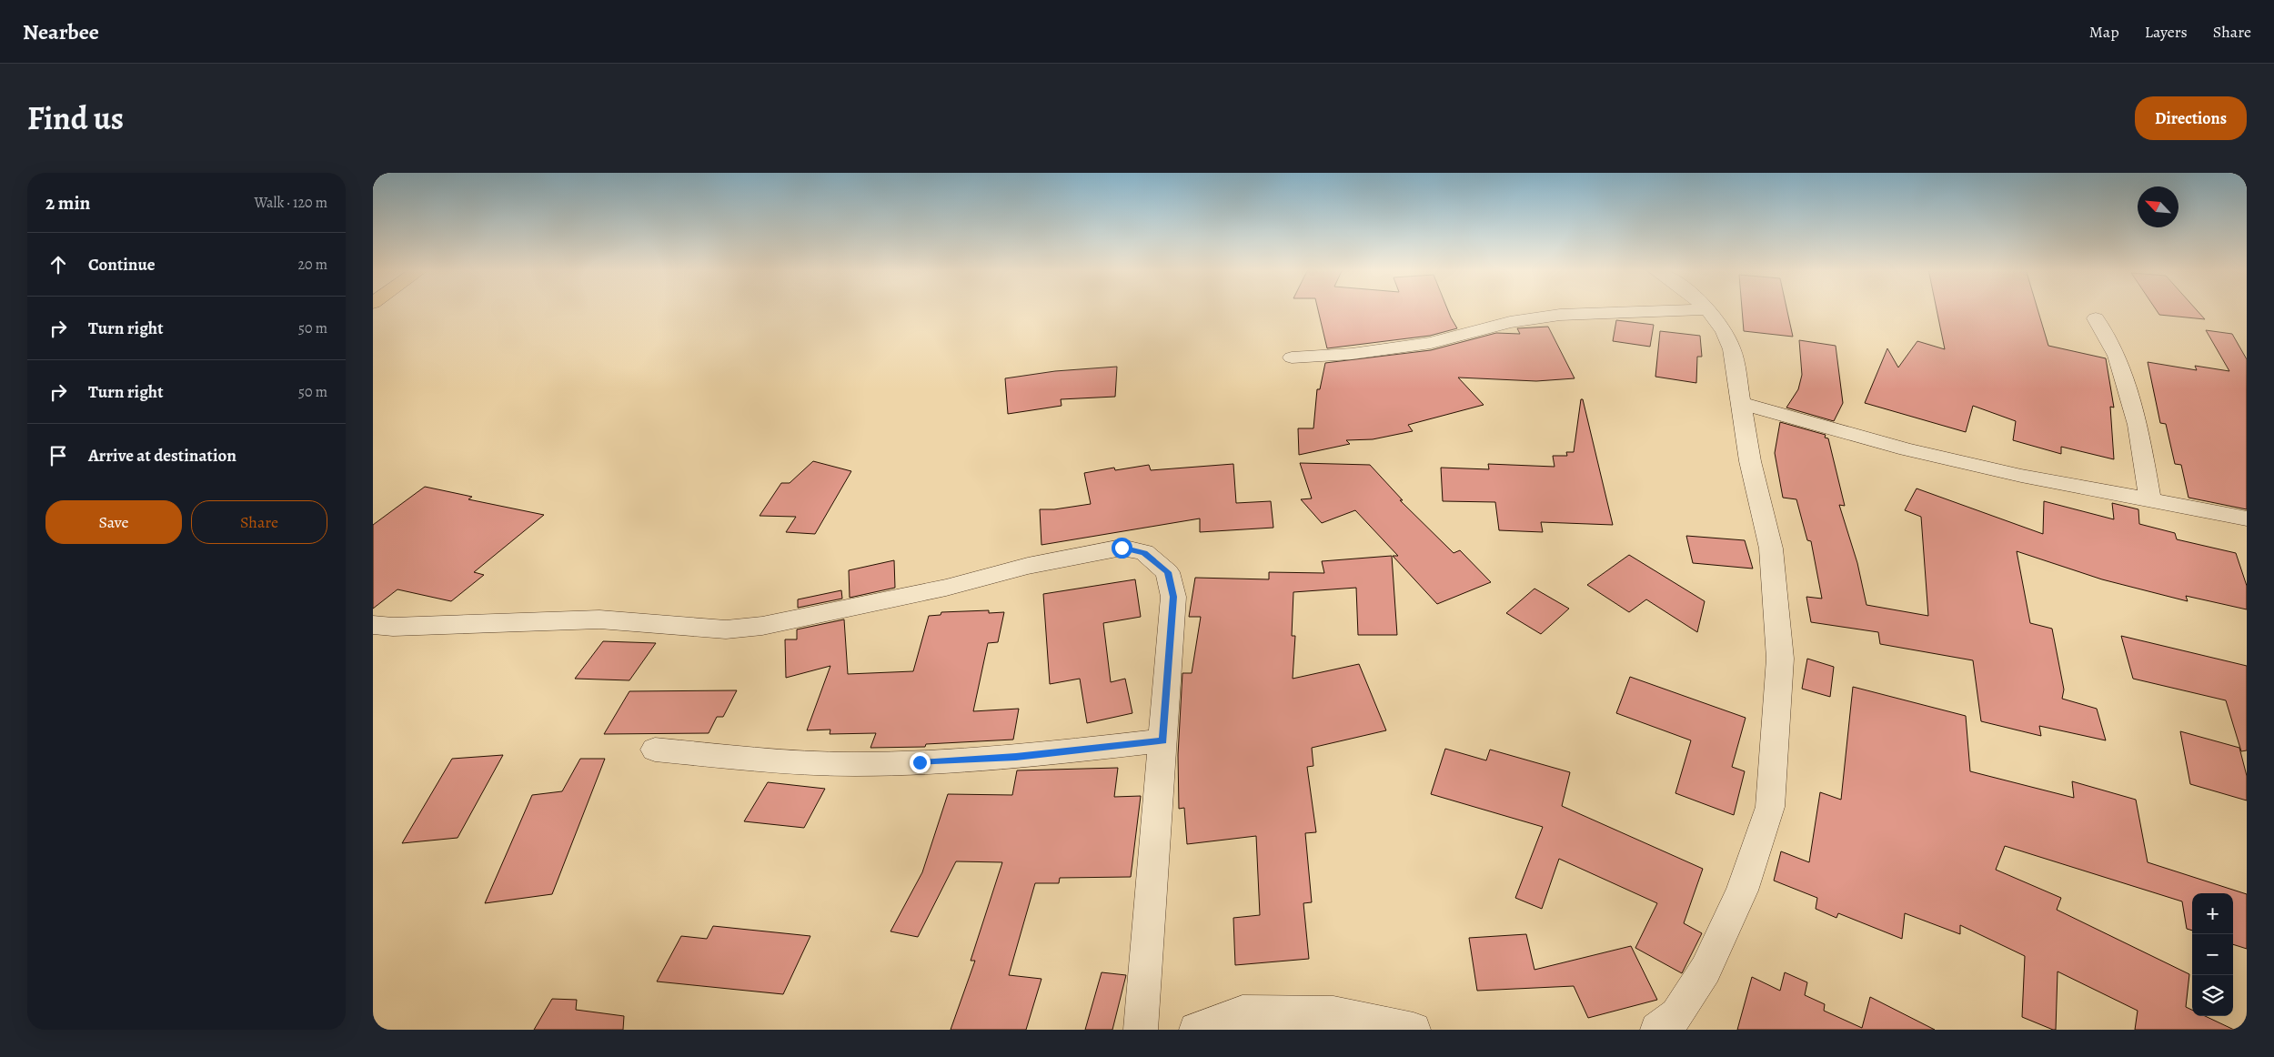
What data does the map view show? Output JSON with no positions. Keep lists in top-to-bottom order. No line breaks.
{"north":"top left","page":{"header":"Nearbee","nav":["Map","Layers","Share"],"title":"Find us","buttons":["Directions",["Save","Share"]],"heading":["2 min","Walk · 120 m"],"list":[["Continue","20 m"],["Turn right","50 m"],["Turn right","50 m"],"Arrive at destination"],"map_buttons":["+","−"]}}
